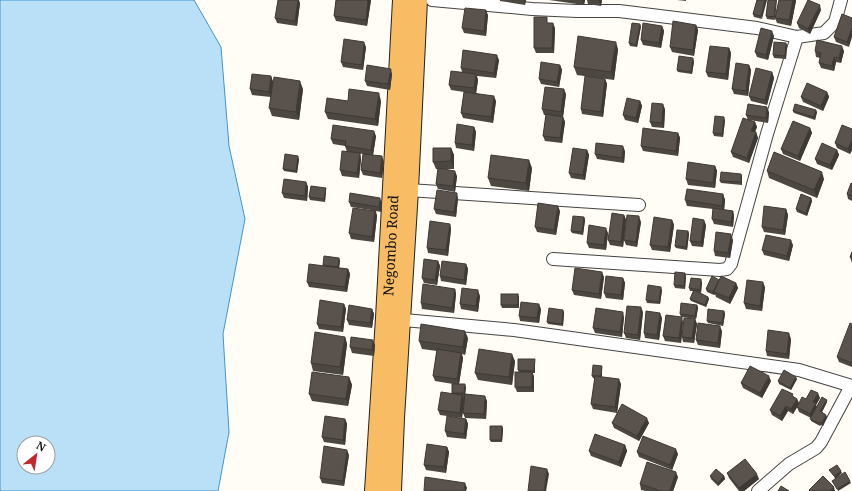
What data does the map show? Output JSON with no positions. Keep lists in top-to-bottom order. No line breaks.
{"streets":{"highway":["Negombo Road"]},"north":"top right"}
